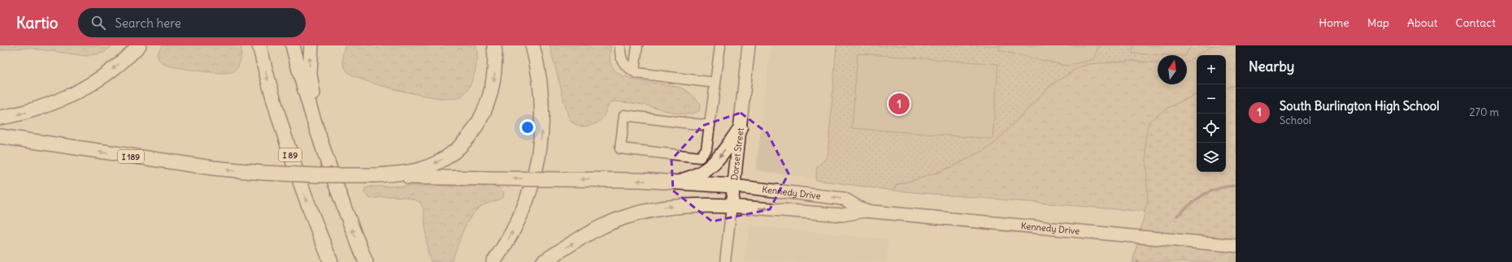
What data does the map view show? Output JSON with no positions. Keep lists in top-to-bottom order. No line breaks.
{"streets":{"highway":["I 89","I 189"],"main road":["Dorset Street","Kennedy Drive"]},"crossings":[["Dorset Street","Kennedy Drive"]],"north":"top","page":{"header":"Kartio","search":"Search here","nav":["Home","Map","About","Contact"],"heading":"Nearby","map_buttons":["+","−"],"list":[{"mark":"1","name":"South Burlington High School","note":"School","value":"270 m"}],"pins":"1"}}
